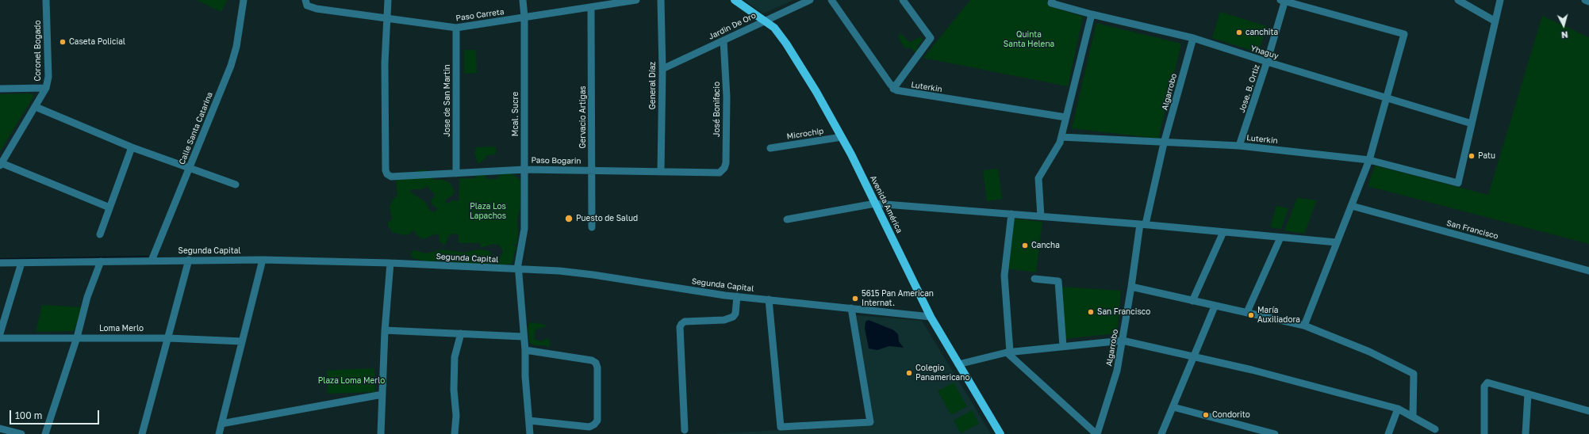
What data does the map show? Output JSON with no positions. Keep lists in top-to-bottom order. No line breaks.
{"streets":{"main road":["Avenida América"],"street":["Paso Carreta","Jardin De Oro","Coronel Bogado","Yhaguy","General Díaz","Luterkin","Jose. B. Ortiz","Algarrobo","Jose de San Martin","José Bonifacio","Mcal. Sucre","Gervacio Artigas","Calle Santa Catarina","Microchip","Paso Bogarin","San Francisco","Segunda Capital","Loma Merlo"]},"crossings":[["Paso Carreta","Jose de San Martin"],["Paso Carreta","Mcal. Sucre"],["Paso Carreta","Gervacio Artigas"],["Paso Carreta","Paso Bogarin"],["Jardin De Oro","General Díaz"],["Jardin De Oro","José Bonifacio"],["Jardin De Oro","Avenida América"],["Yhaguy","Luterkin"],["Yhaguy","Jose. B. Ortiz"],["Yhaguy","Algarrobo"],["General Díaz","Paso Bogarin"],["Luterkin","Jose. B. Ortiz"],["Luterkin","Algarrobo"],["Jose de San Martin","Paso Bogarin"],["José Bonifacio","Paso Bogarin"],["Mcal. Sucre","Paso Bogarin"],["Mcal. Sucre","Segunda Capital"],["Gervacio Artigas","Paso Bogarin"],["Calle Santa Catarina","Segunda Capital"],["Microchip","Avenida América"],["Avenida América","Segunda Capital"]],"parks":["Quinta Santa Helena","Plaza Los Lapachos","Plaza Loma Merlo"],"places":["canchita","Caseta Policial","Patu","Puesto de Salud","Cancha","5615 Pan American Internat.","San Francisco","María Auxiliadora","Colegio Panamericano","Condorito"],"scale_bar":"100 m","north":"bottom"}
